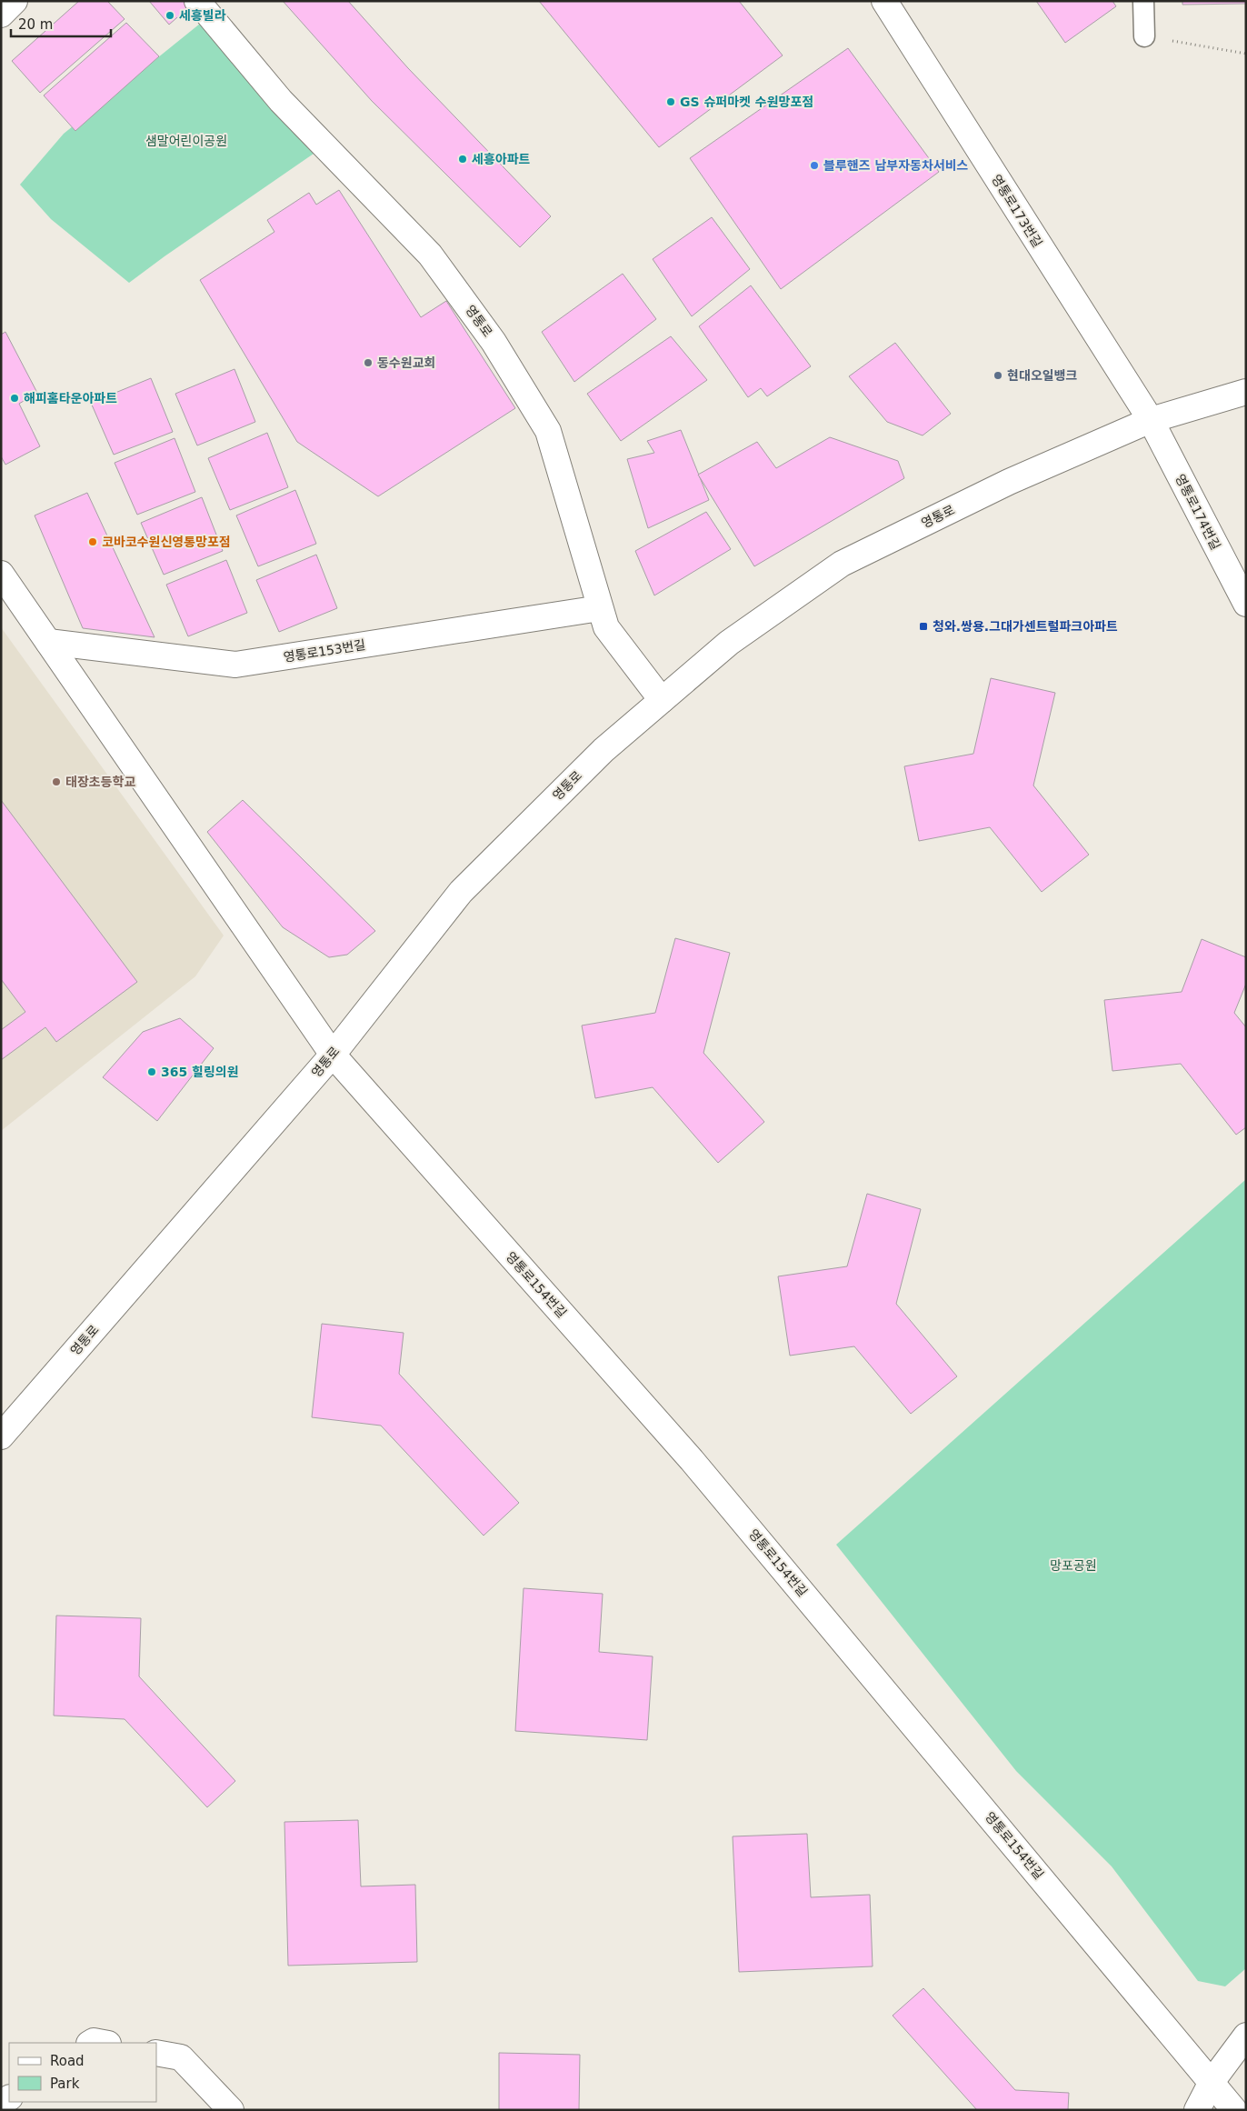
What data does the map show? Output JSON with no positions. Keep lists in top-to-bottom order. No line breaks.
{"streets":{"street":["영통로173번길","영통로","영통로174번길","영통로153번길","영통로154번길"]},"crossings":[["영통로173번길","영통로"],["영통로173번길","영통로174번길"],["영통로","영통로174번길"],["영통로","영통로153번길"],["영통로","영통로154번길"]],"parks":["샘말어린이공원","망포공원"],"places":{"other":["세흥빌라","GS 슈퍼마켓 수원망포점","세흥아파트","블루핸즈 남부자동차서비스","동수원교회","현대오일뱅크","해피홈타운아파트","코바코수원신영통망포점","태장초등학교","365 힐링의원"],"transit":["청와.쌍용.그대가센트럴파크아파트"]},"legend":["Road","Park"],"scale_bar":"20 m"}
